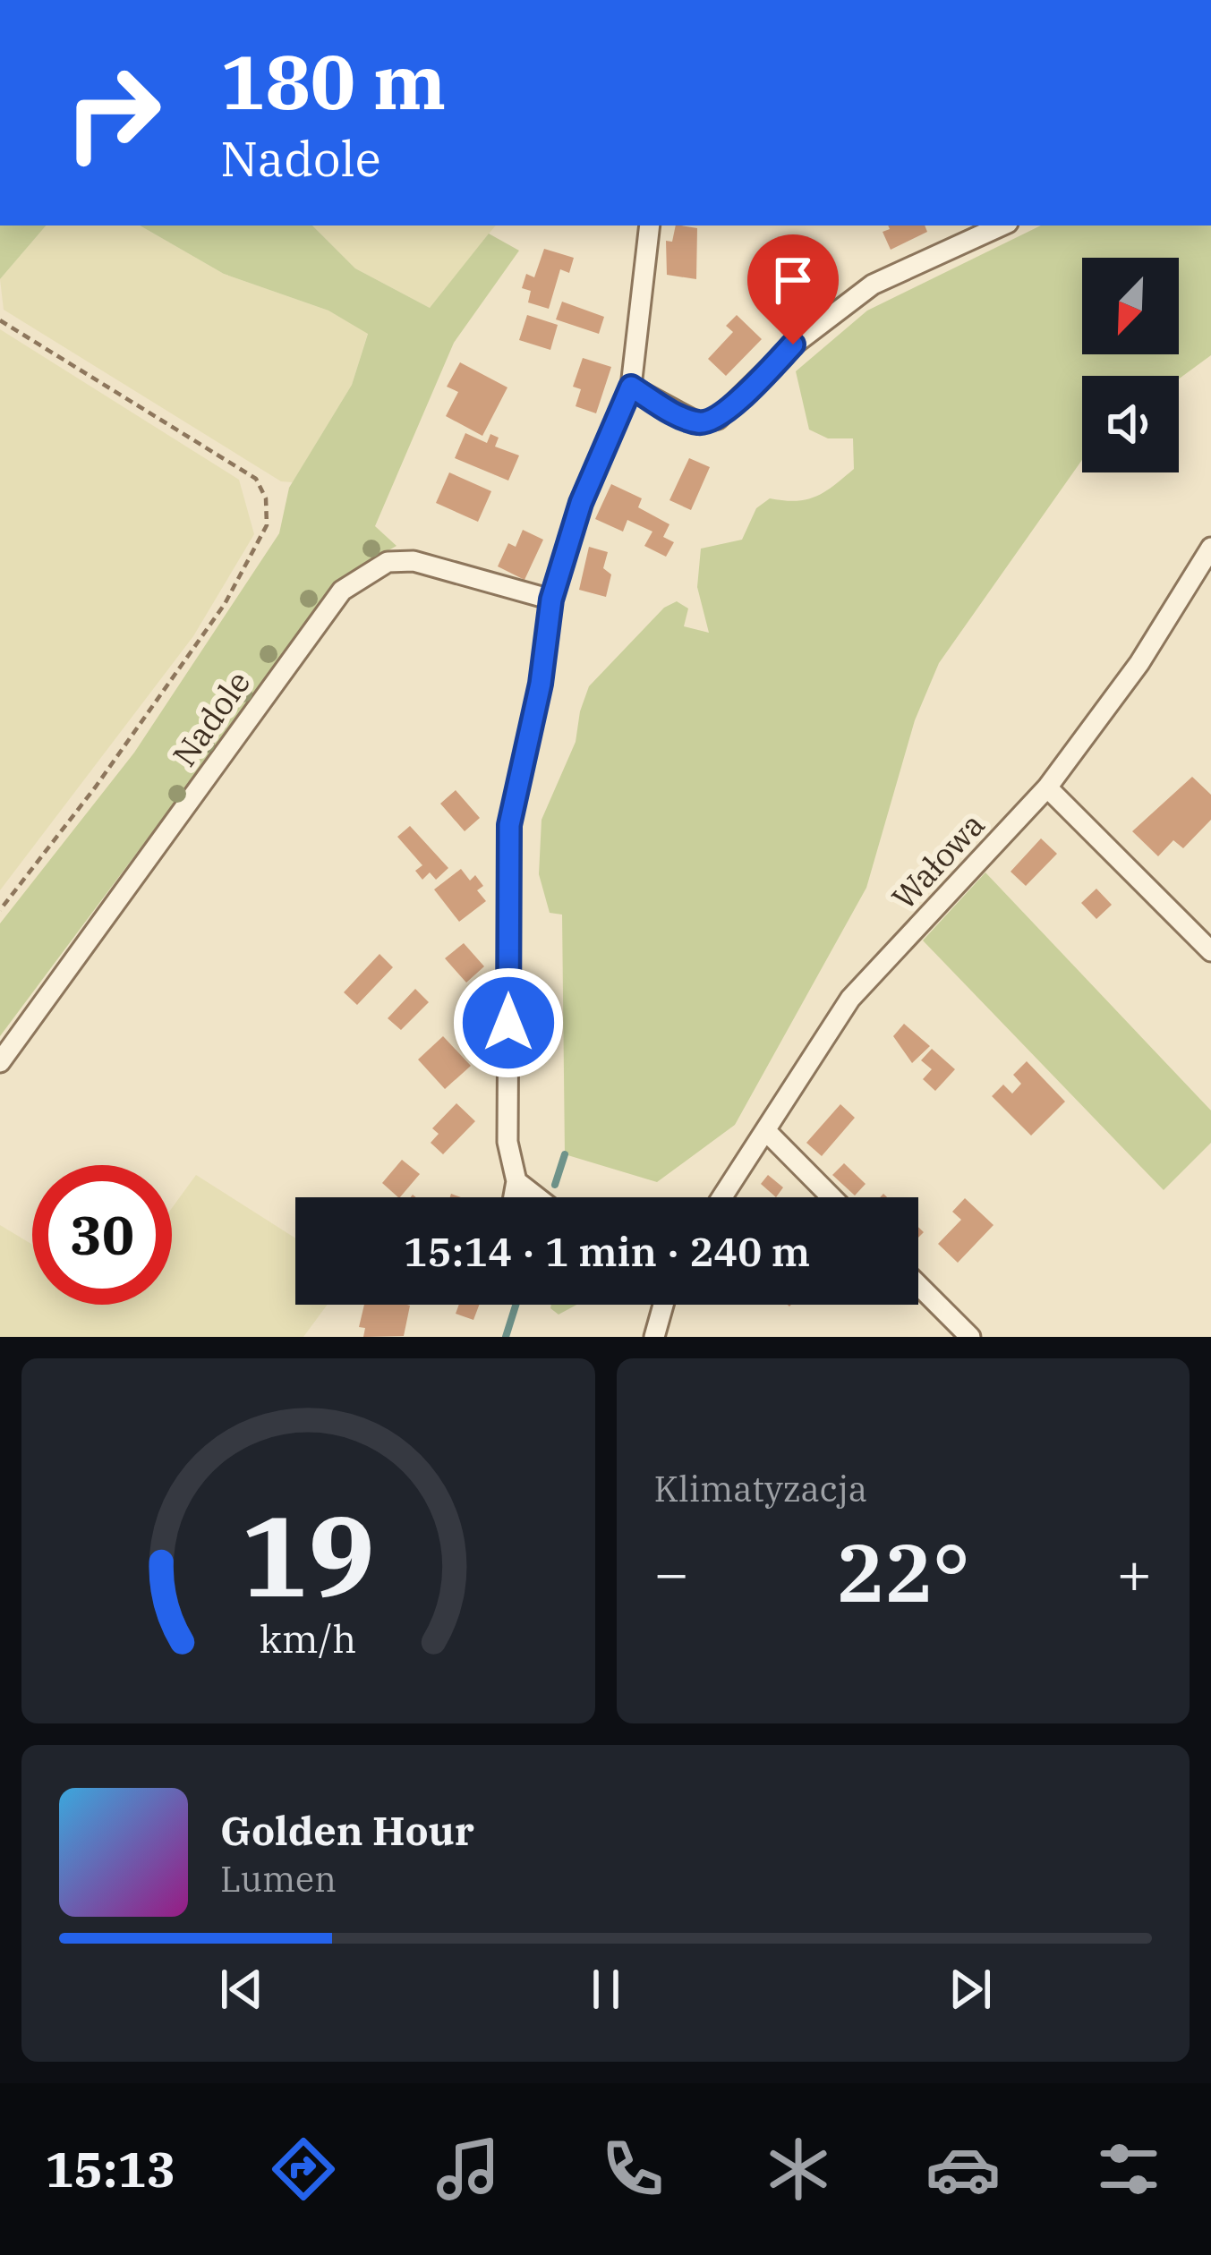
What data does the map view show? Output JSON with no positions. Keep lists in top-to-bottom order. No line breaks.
{"streets":{"street":["Nadole","Wałowa"]},"north":"bottom left","page":{"turn":["180 m","Nadole"],"limit":"30","trip":"15:14 · 1 min · 240 m","tile":"Klimatyzacja","heat":["−","22°","+"],"song":["Golden Hour","Lumen"],"tabs":"15:13","gauge":["19","km/h"]}}
